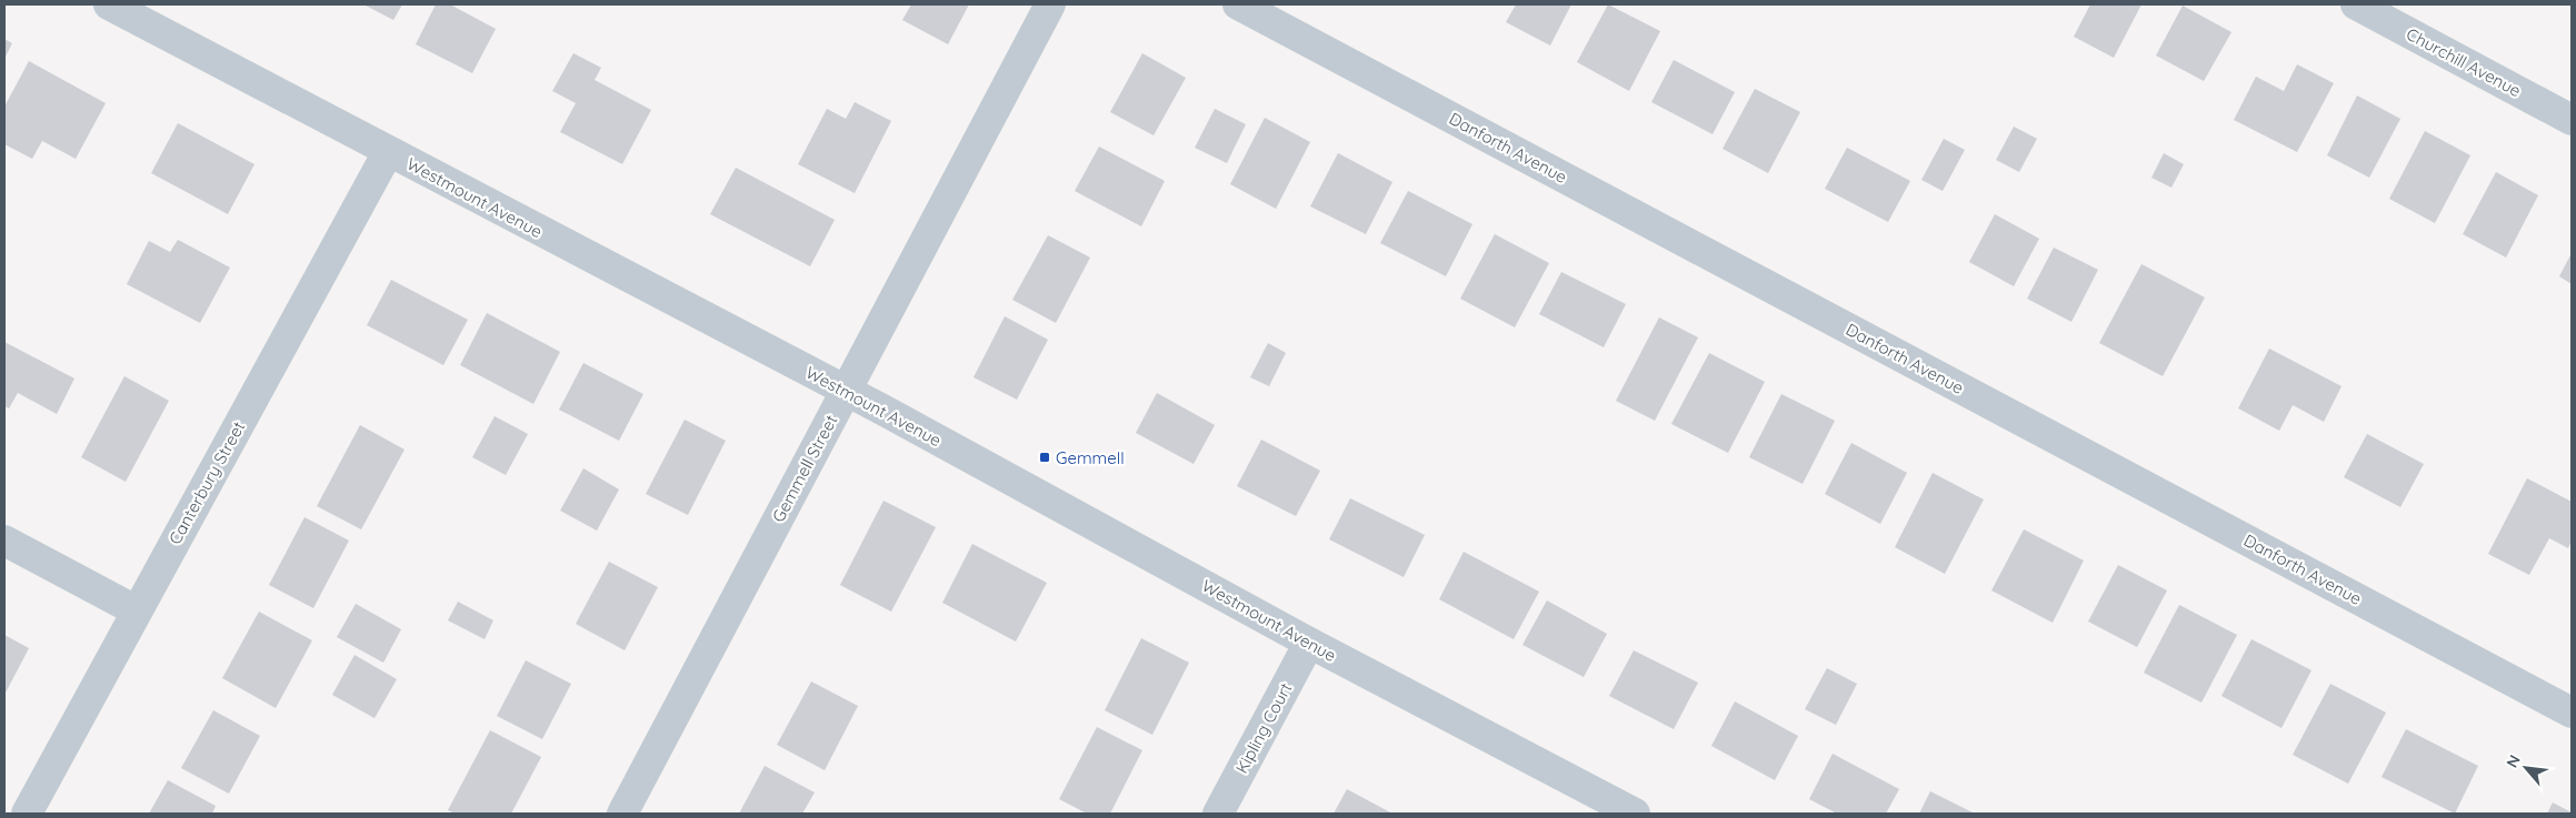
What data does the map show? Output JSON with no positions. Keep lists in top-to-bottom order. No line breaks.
{"streets":{"street":["Churchill Avenue","Danforth Avenue","Westmount Avenue","Gemmell Street","Canterbury Street","Kipling Court"]},"crossings":[["Westmount Avenue","Gemmell Street"],["Westmount Avenue","Canterbury Street"],["Westmount Avenue","Kipling Court"]],"places":{"transit":["Gemmell"]},"north":"top left"}
